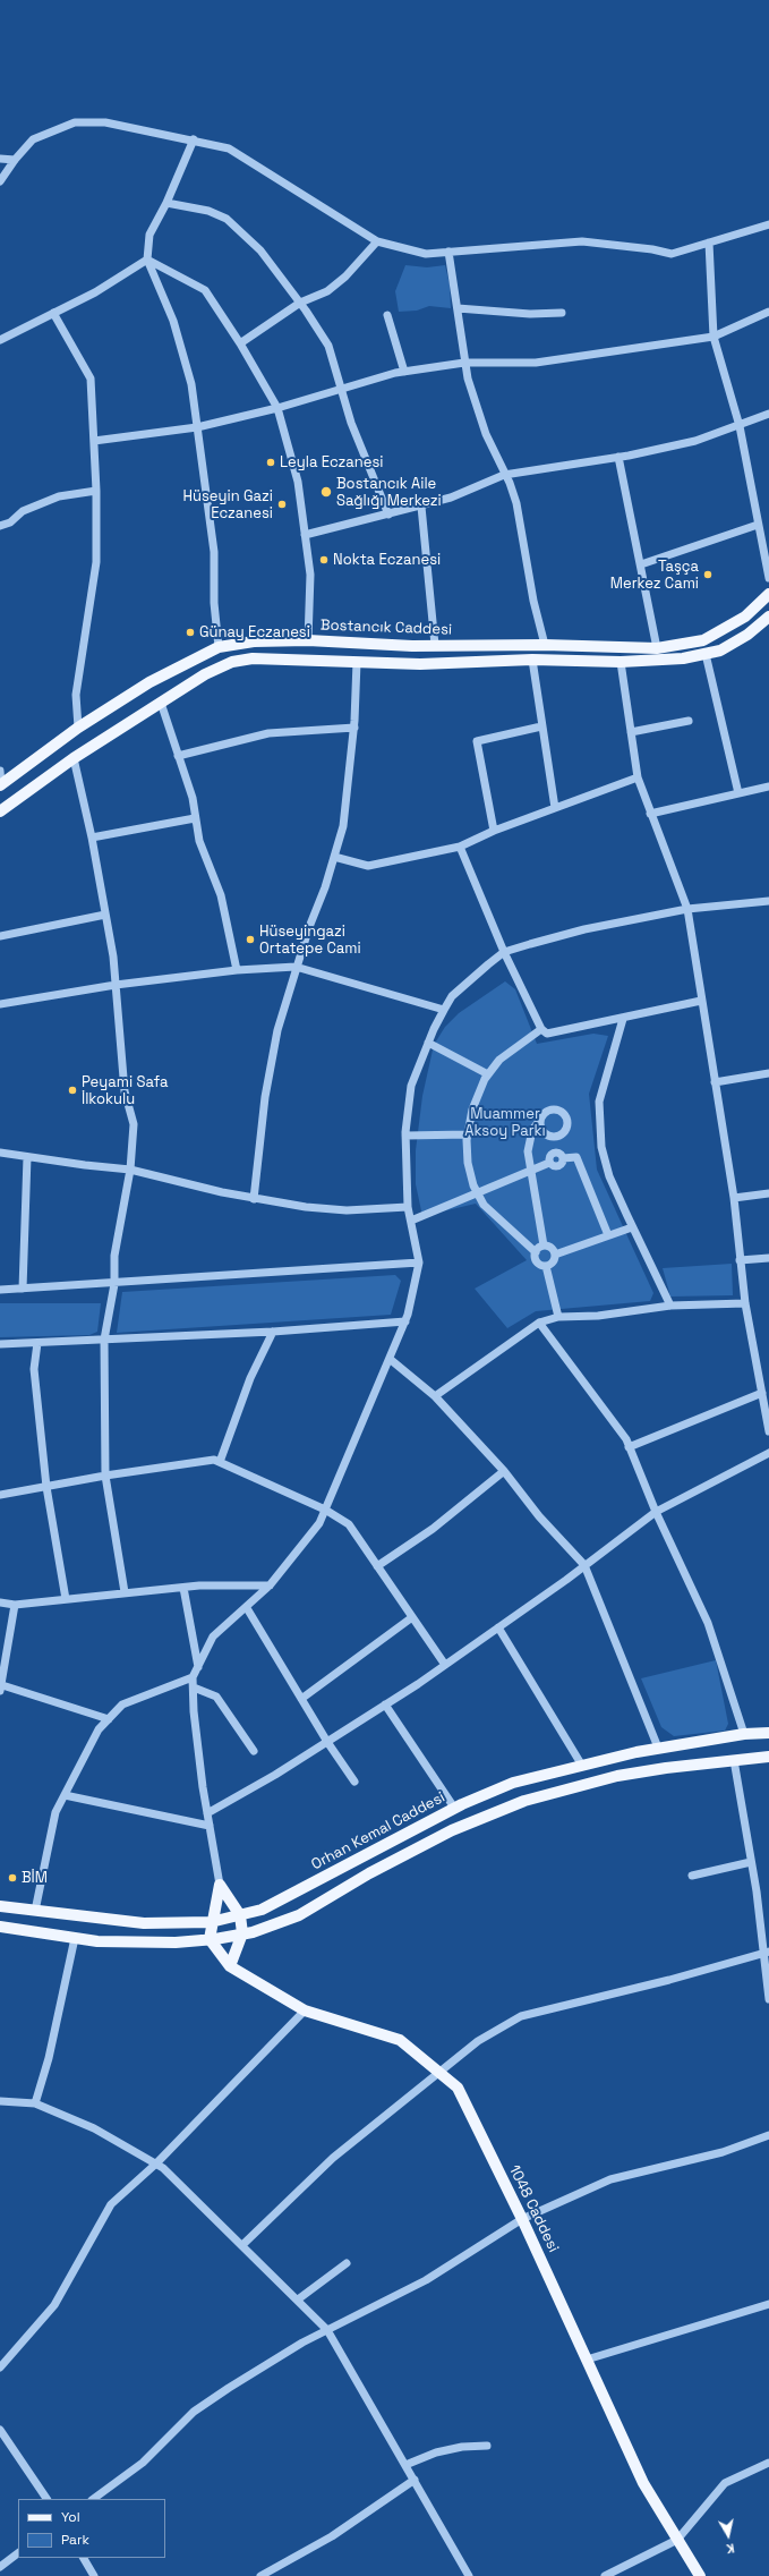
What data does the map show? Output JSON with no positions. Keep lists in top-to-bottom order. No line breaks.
{"streets":{"main road":["Bostancık Caddesi","Orhan Kemal Caddesi","1048 Caddesi"]},"crossings":[["Orhan Kemal Caddesi","1048 Caddesi"]],"parks":["Muammer Aksoy Parkı"],"places":["Leyla Eczanesi","Bostancık Aile Sağlığı Merkezi","Hüseyin Gazi Eczanesi","Nokta Eczanesi","Taşça Merkez Cami","Günay Eczanesi","Hüseyingazi Ortatepe Cami","Peyami Safa İlkokulu","BİM"],"legend":["Yol","Park"],"north":"bottom"}
